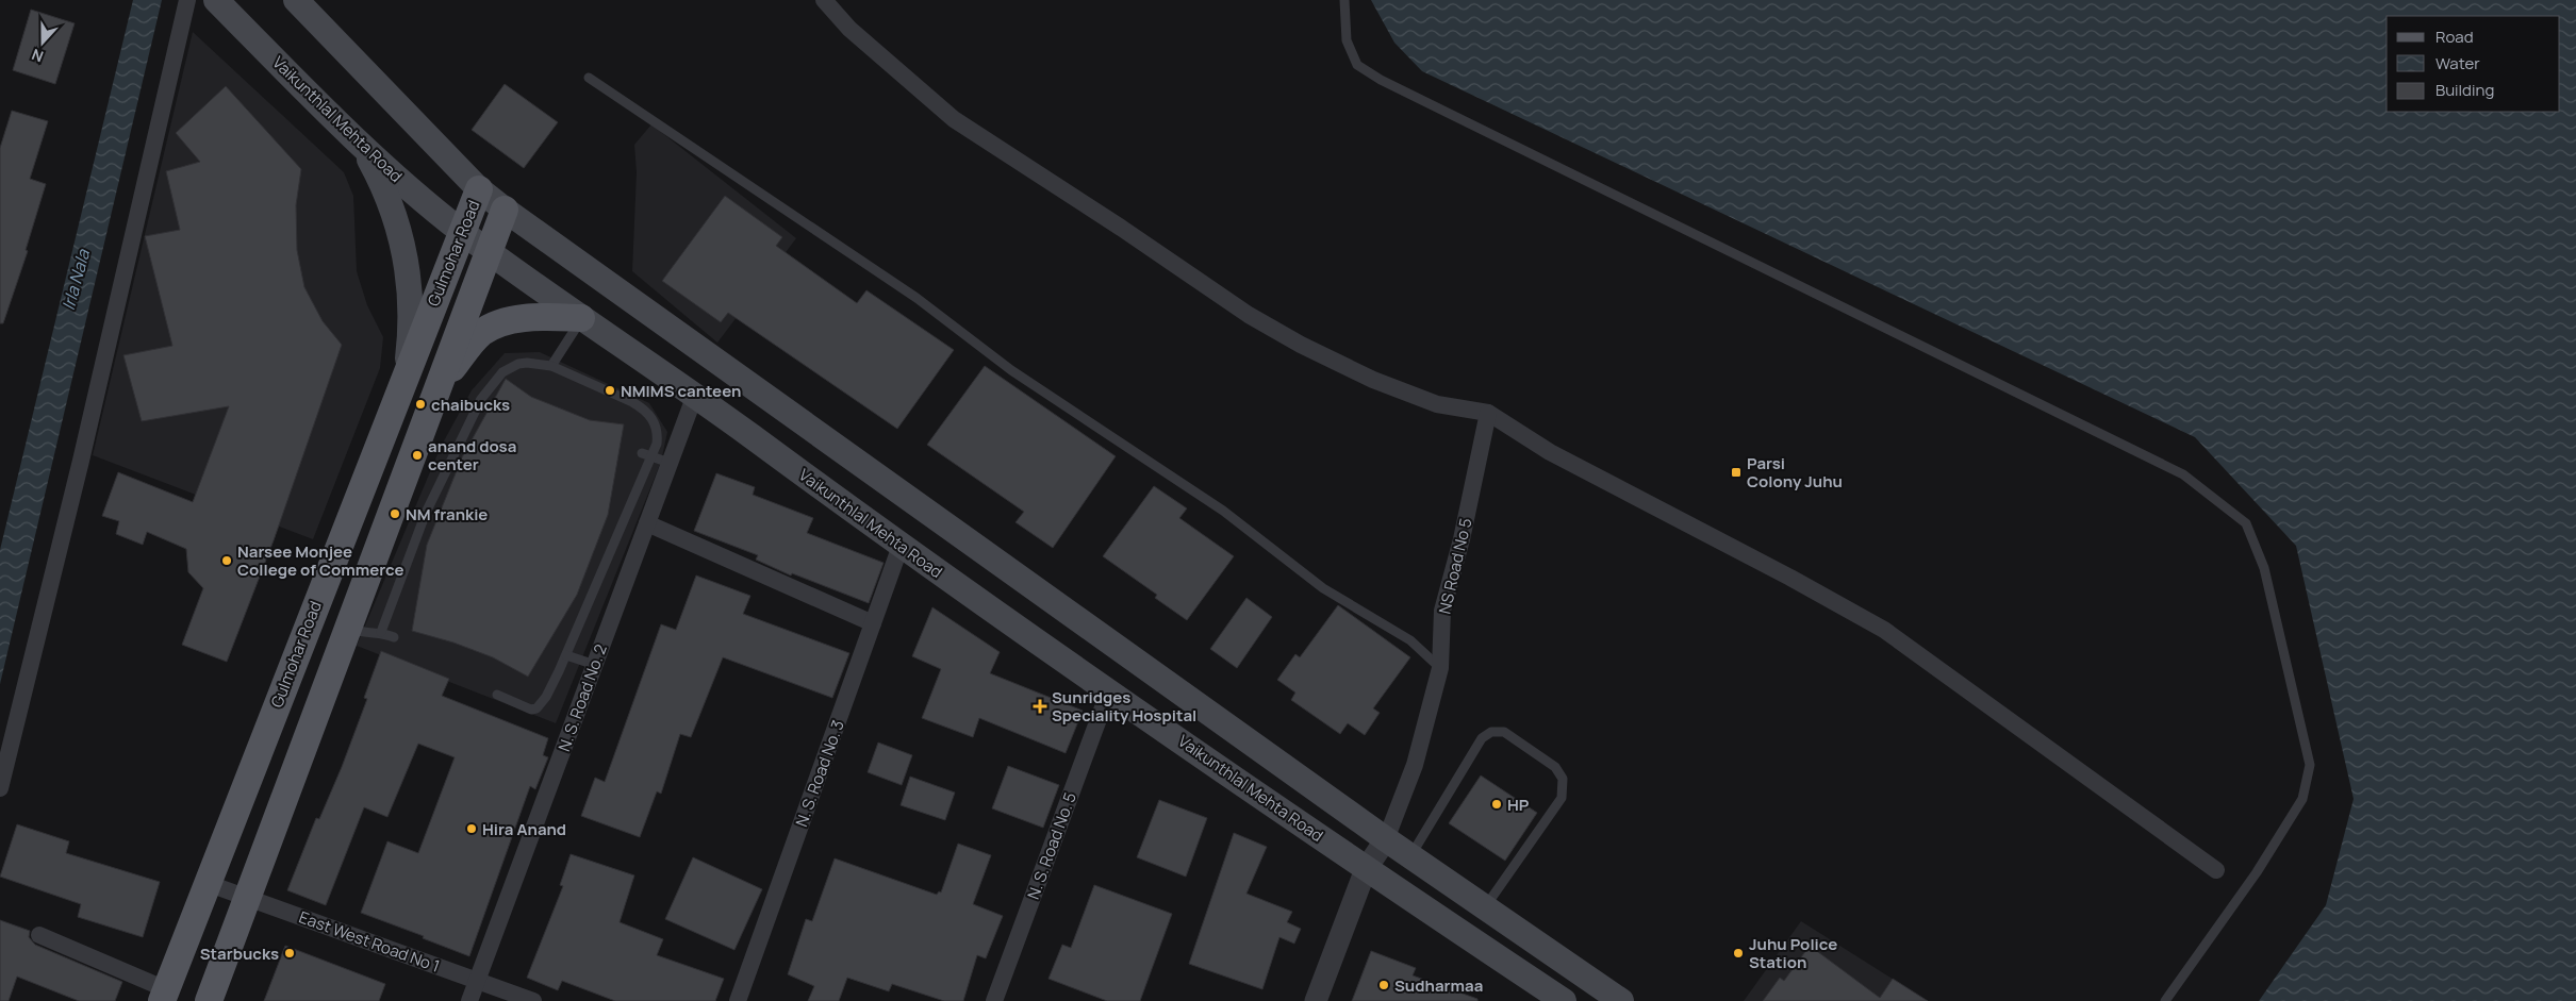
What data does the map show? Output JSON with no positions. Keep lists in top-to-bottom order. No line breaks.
{"streets":{"main road":["Vaikunthlal Mehta Road","Gulmohar Road"],"street":["NS Road No 5","N. S. Road No. 2","N. S. Road No. 3","N. S. Road No. 5","East West Road No 1"]},"crossings":[["Vaikunthlal Mehta Road","Gulmohar Road"],["Vaikunthlal Mehta Road","N. S. Road No. 2"],["Vaikunthlal Mehta Road","N. S. Road No. 3"],["Vaikunthlal Mehta Road","N. S. Road No. 5"],["Gulmohar Road","East West Road No 1"],["N. S. Road No. 2","East West Road No 1"]],"water":["Irla Nala"],"places":{"other":["NMIMS canteen","chaibucks","anand dosa center","NM frankie","Narsee Monjee College of Commerce","HP","Hira Anand","Starbucks","Juhu Police Station","Sudharmaa"],"transit":["Parsi Colony Juhu"],"health":["Sunridges Speciality Hospital"]},"legend":["Road","Water","Building"],"north":"bottom"}
